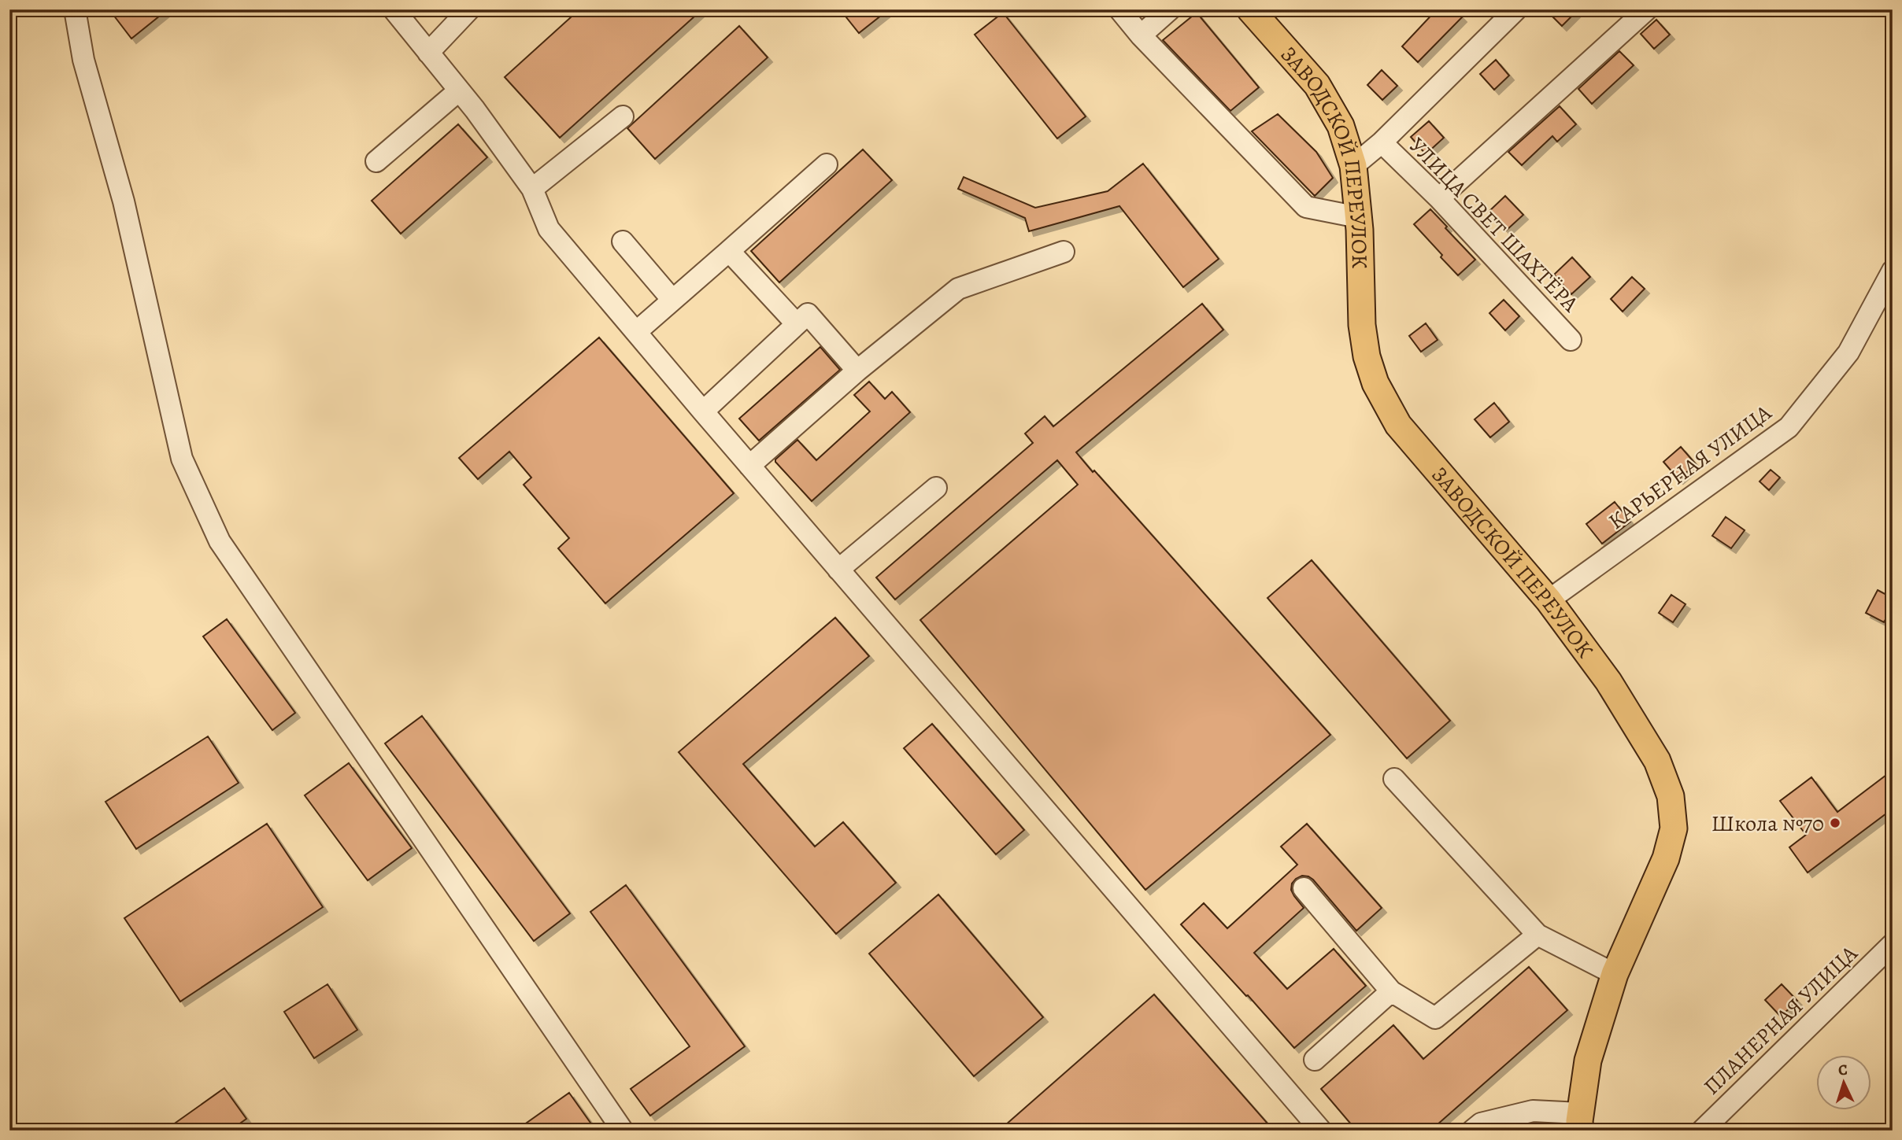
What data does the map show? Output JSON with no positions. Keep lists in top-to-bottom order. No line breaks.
{"streets":{"main road":["ЗАВОДСКОЙ ПЕРЕУЛОК"],"street":["УЛИЦА СВЕТ ШАХТЁРА","КАРЬЕРНАЯ УЛИЦА","ПЛАНЕРНАЯ УЛИЦА"]},"crossings":[["ЗАВОДСКОЙ ПЕРЕУЛОК","УЛИЦА СВЕТ ШАХТЁРА"],["ЗАВОДСКОЙ ПЕРЕУЛОК","КАРЬЕРНАЯ УЛИЦА"]],"places":["Школа №70"],"north":"top"}
